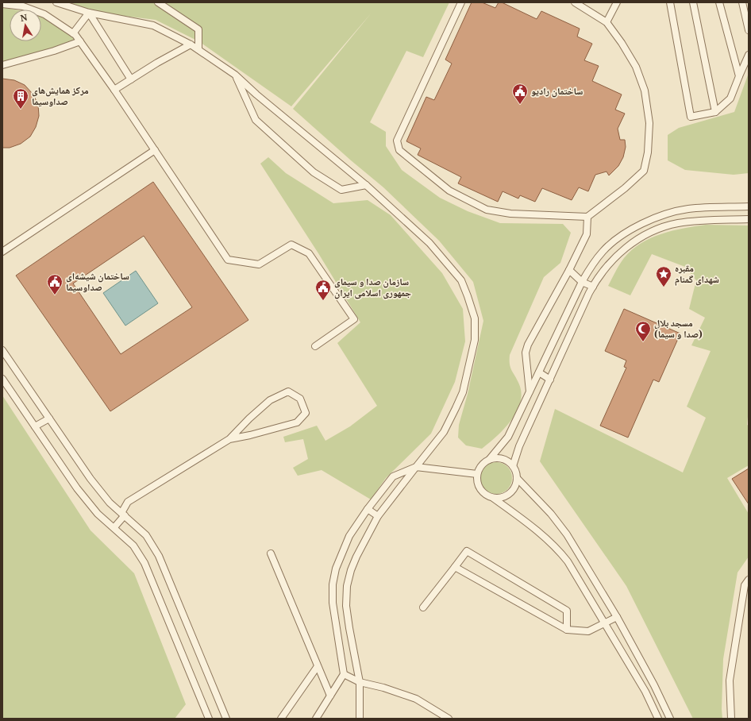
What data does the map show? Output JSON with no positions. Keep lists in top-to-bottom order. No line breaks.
{"places":{"public building":["ساختمان رادیو","ساختمان شیشه‌ای صداوسیما","سازمان صدا و سیمای جمهوری اسلامی ایران"],"building":["مرکز همایش‌های صداوسیما"],"place":["مقبره شهدای گمنام"],"mosque":["مسجد بلال (صدا و سیما)"]},"north":"top"}
